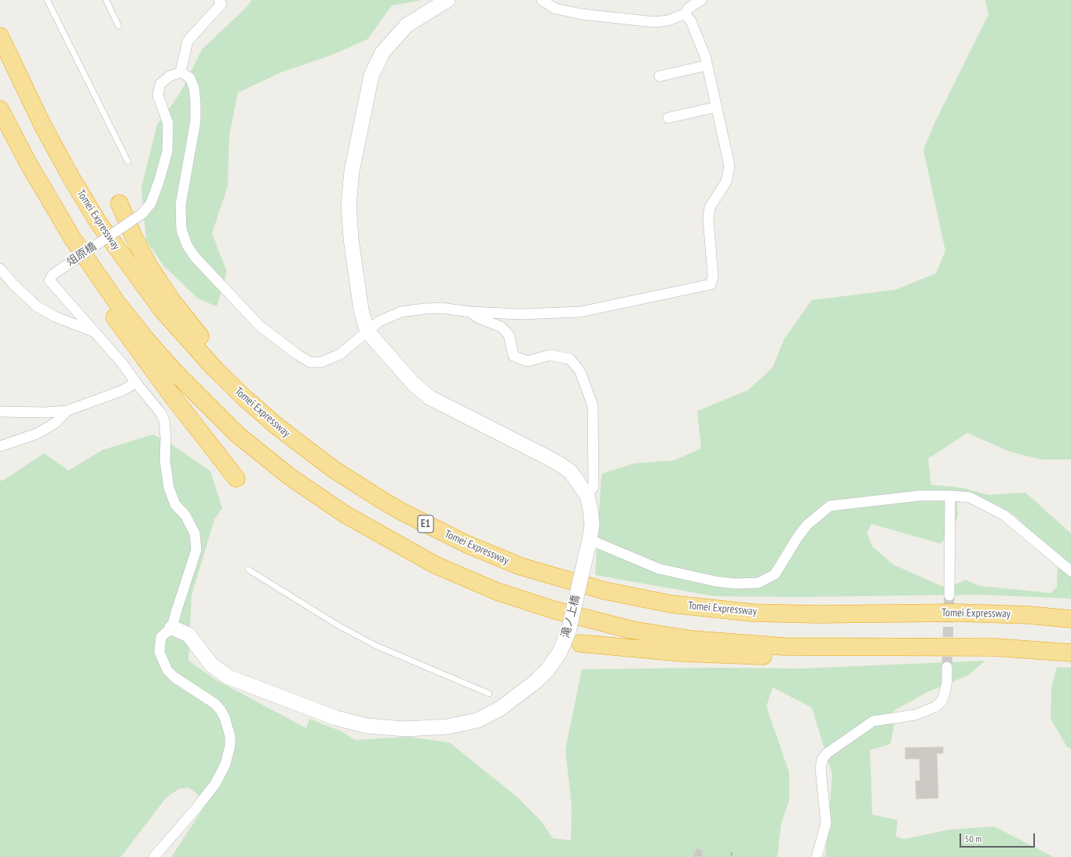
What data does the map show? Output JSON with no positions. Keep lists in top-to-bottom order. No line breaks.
{"streets":{"highway":["Tomei Expressway","E1"],"street":["俎原橋","滝ノ上橋"]},"scale_bar":"50 m"}
